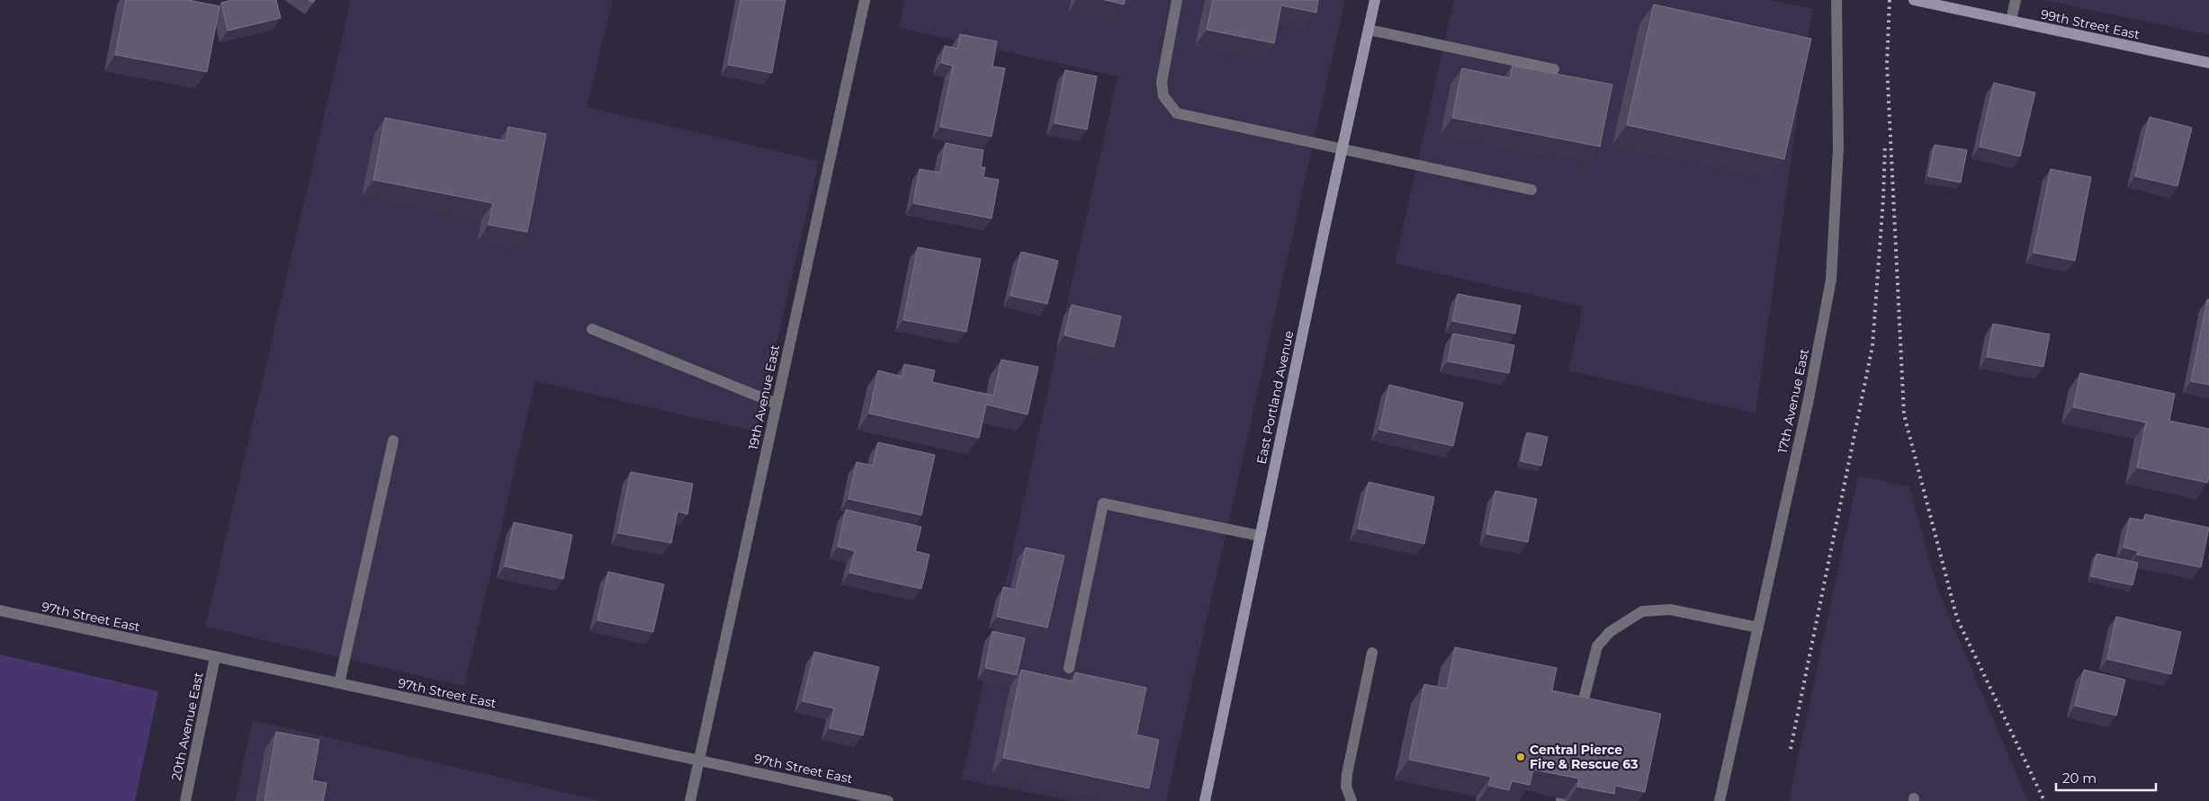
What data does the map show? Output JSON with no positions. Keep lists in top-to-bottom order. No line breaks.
{"streets":{"main road":["99th Street East","East Portland Avenue"],"street":["19th Avenue East","17th Avenue East","97th Street East","20th Avenue East"]},"crossings":[["19th Avenue East","97th Street East"],["97th Street East","20th Avenue East"]],"places":["Central Pierce Fire & Rescue 63"],"scale_bar":"20 m"}
